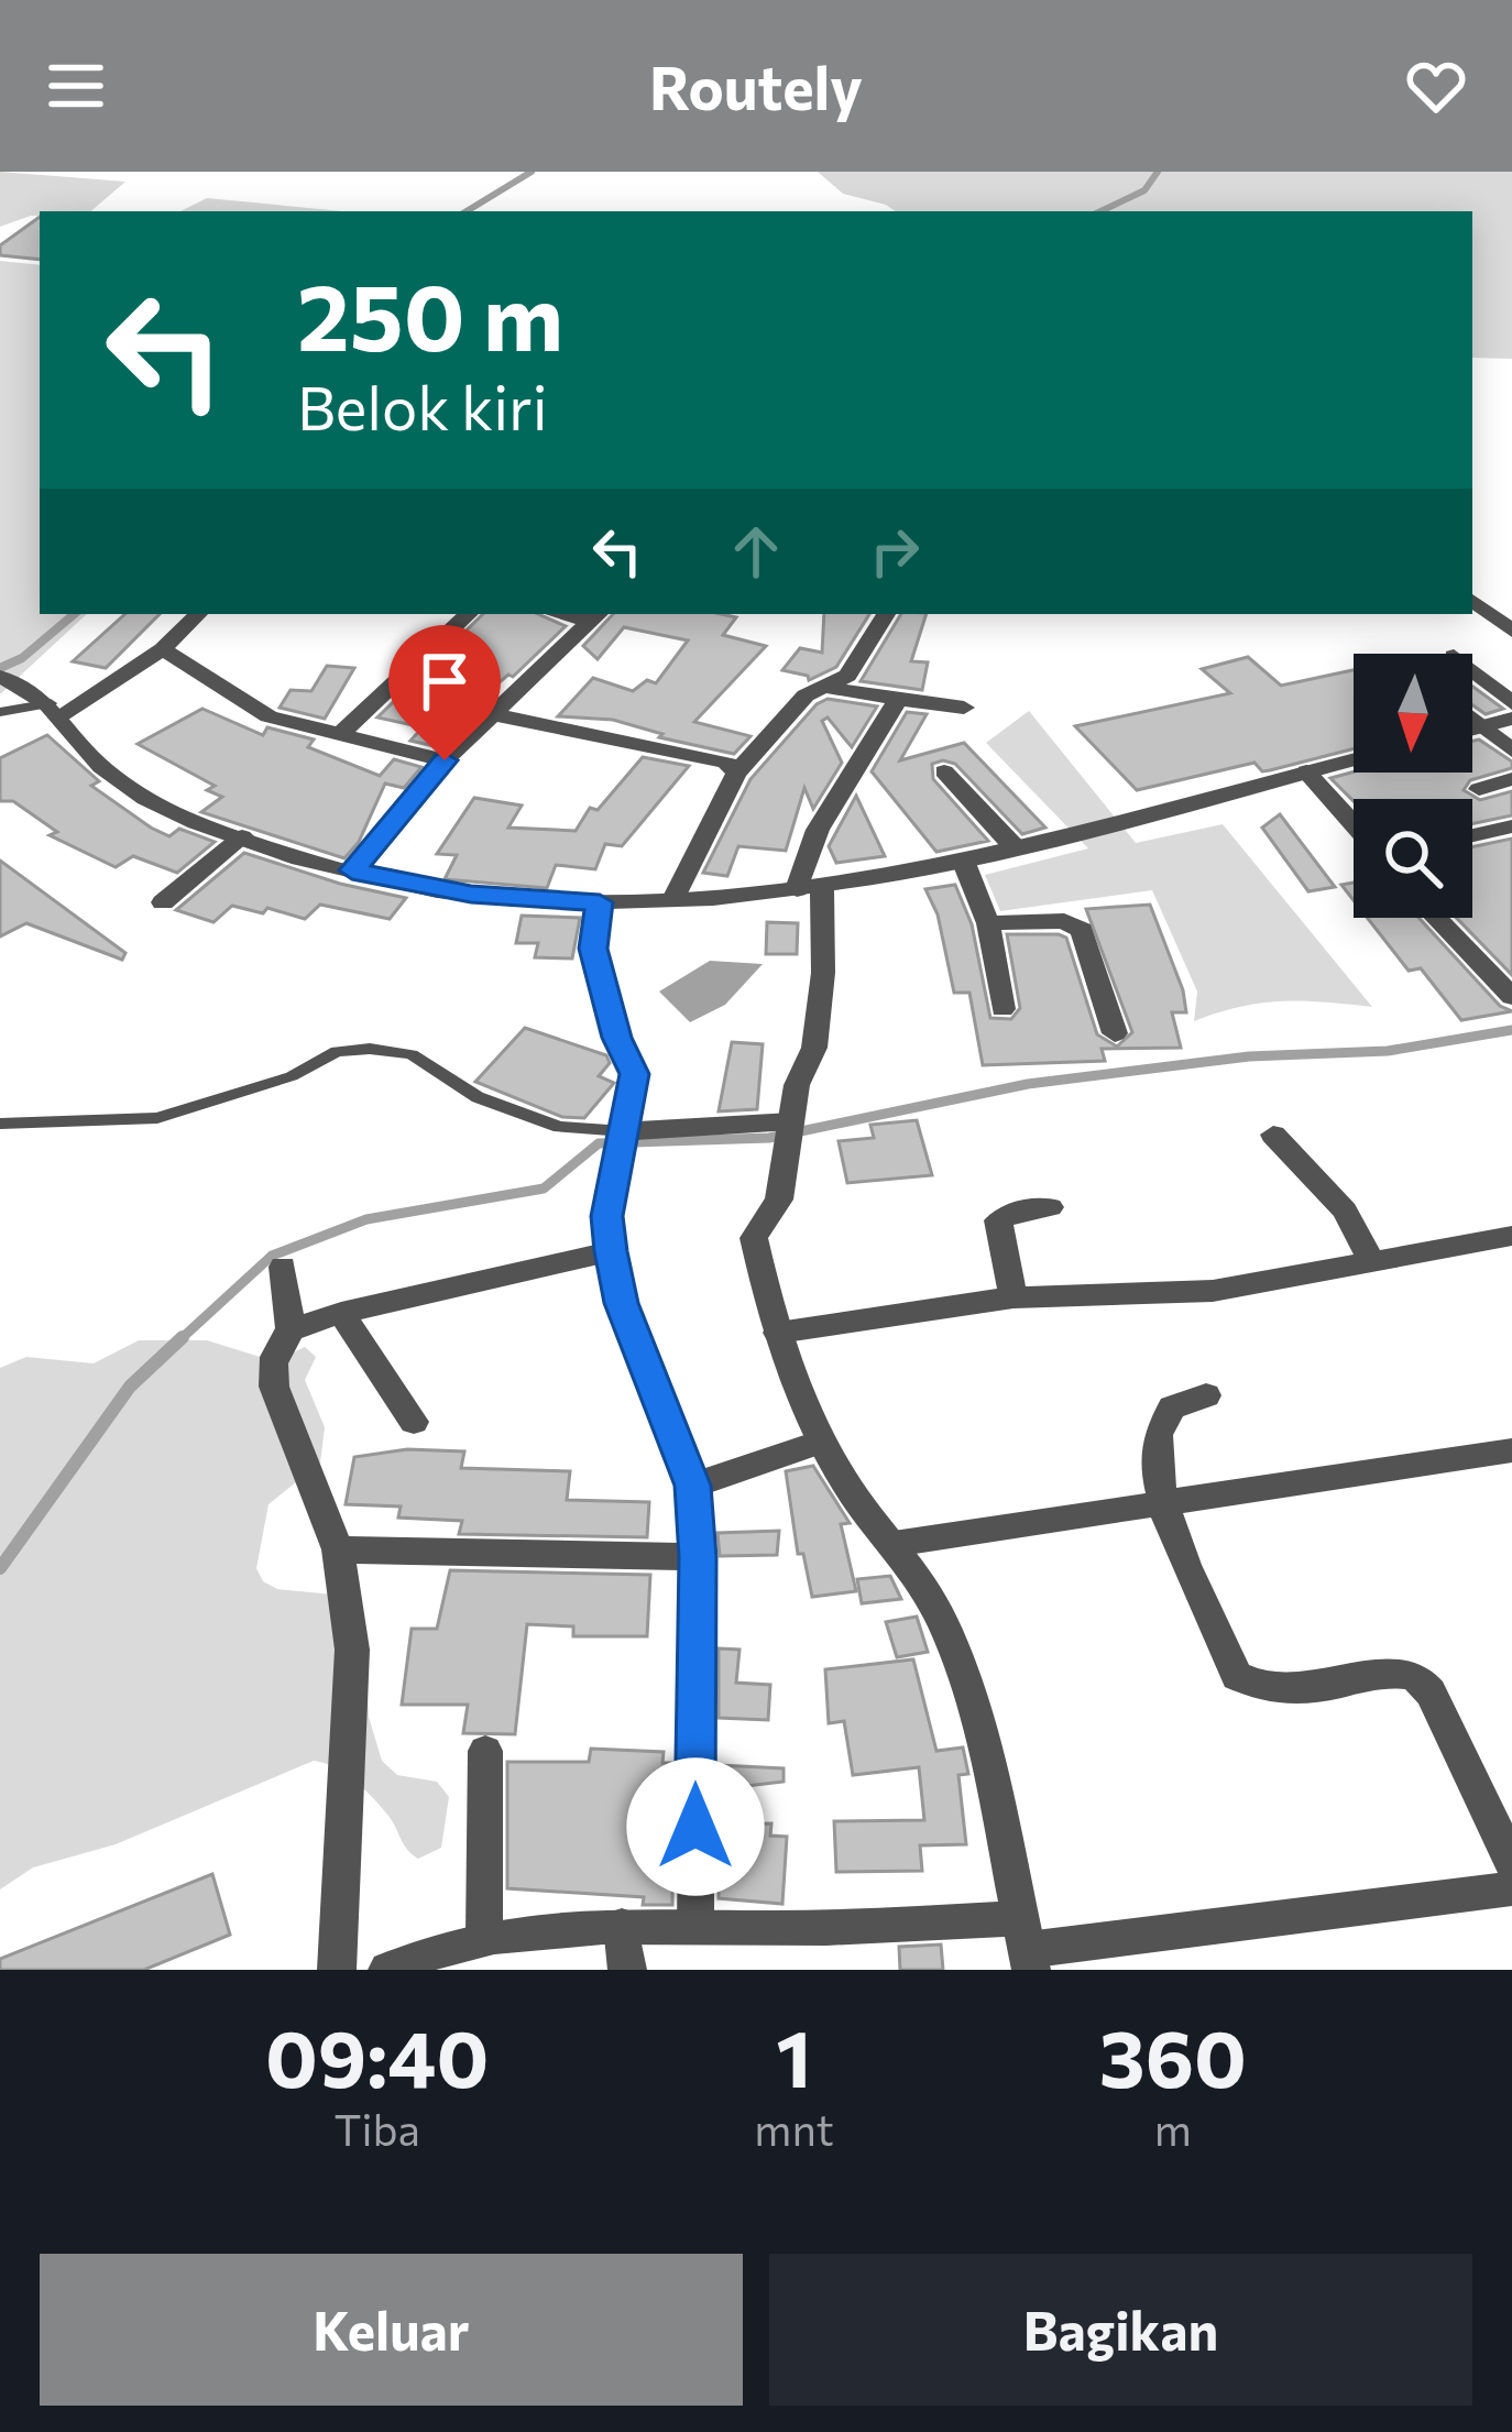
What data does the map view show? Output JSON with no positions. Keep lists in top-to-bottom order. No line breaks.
{"north":"bottom","page":{"header":"Routely","turn":["250 m","Belok kiri"],"eta":["09:40","Tiba","1","mnt","360","m"],"buttons":["Keluar","Bagikan"]}}
